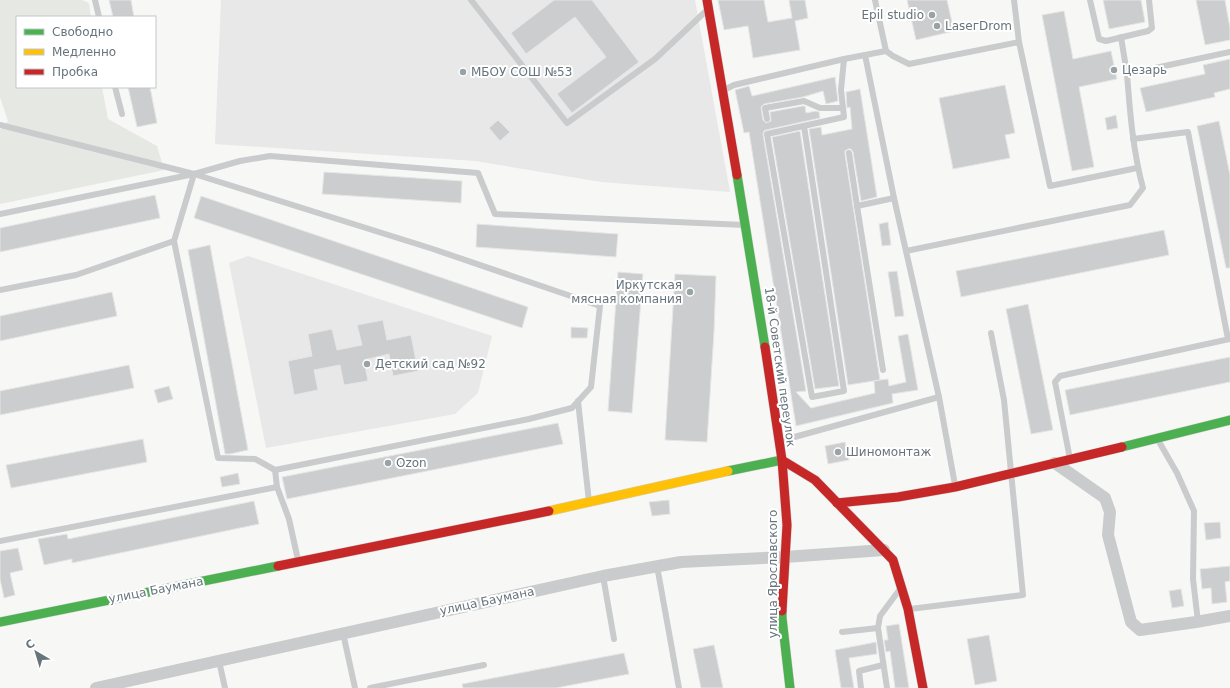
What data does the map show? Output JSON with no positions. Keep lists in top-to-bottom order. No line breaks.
{"streets":{"street":["18-й Советский переулок","улица Ярославского","улица Баумана"]},"crossings":[["18-й Советский переулок","улица Ярославского"],["18-й Советский переулок","улица Баумана"],["улица Ярославского","улица Баумана"]],"places":["Epil studio","LaseгDrom","Цезарь","МБОУ СОШ №53","Иркутская мясная компания","Детский сад №92","Шиномонтаж","Ozon"],"legend":["Свободно","Медленно","Пробка"],"north":"top left"}
